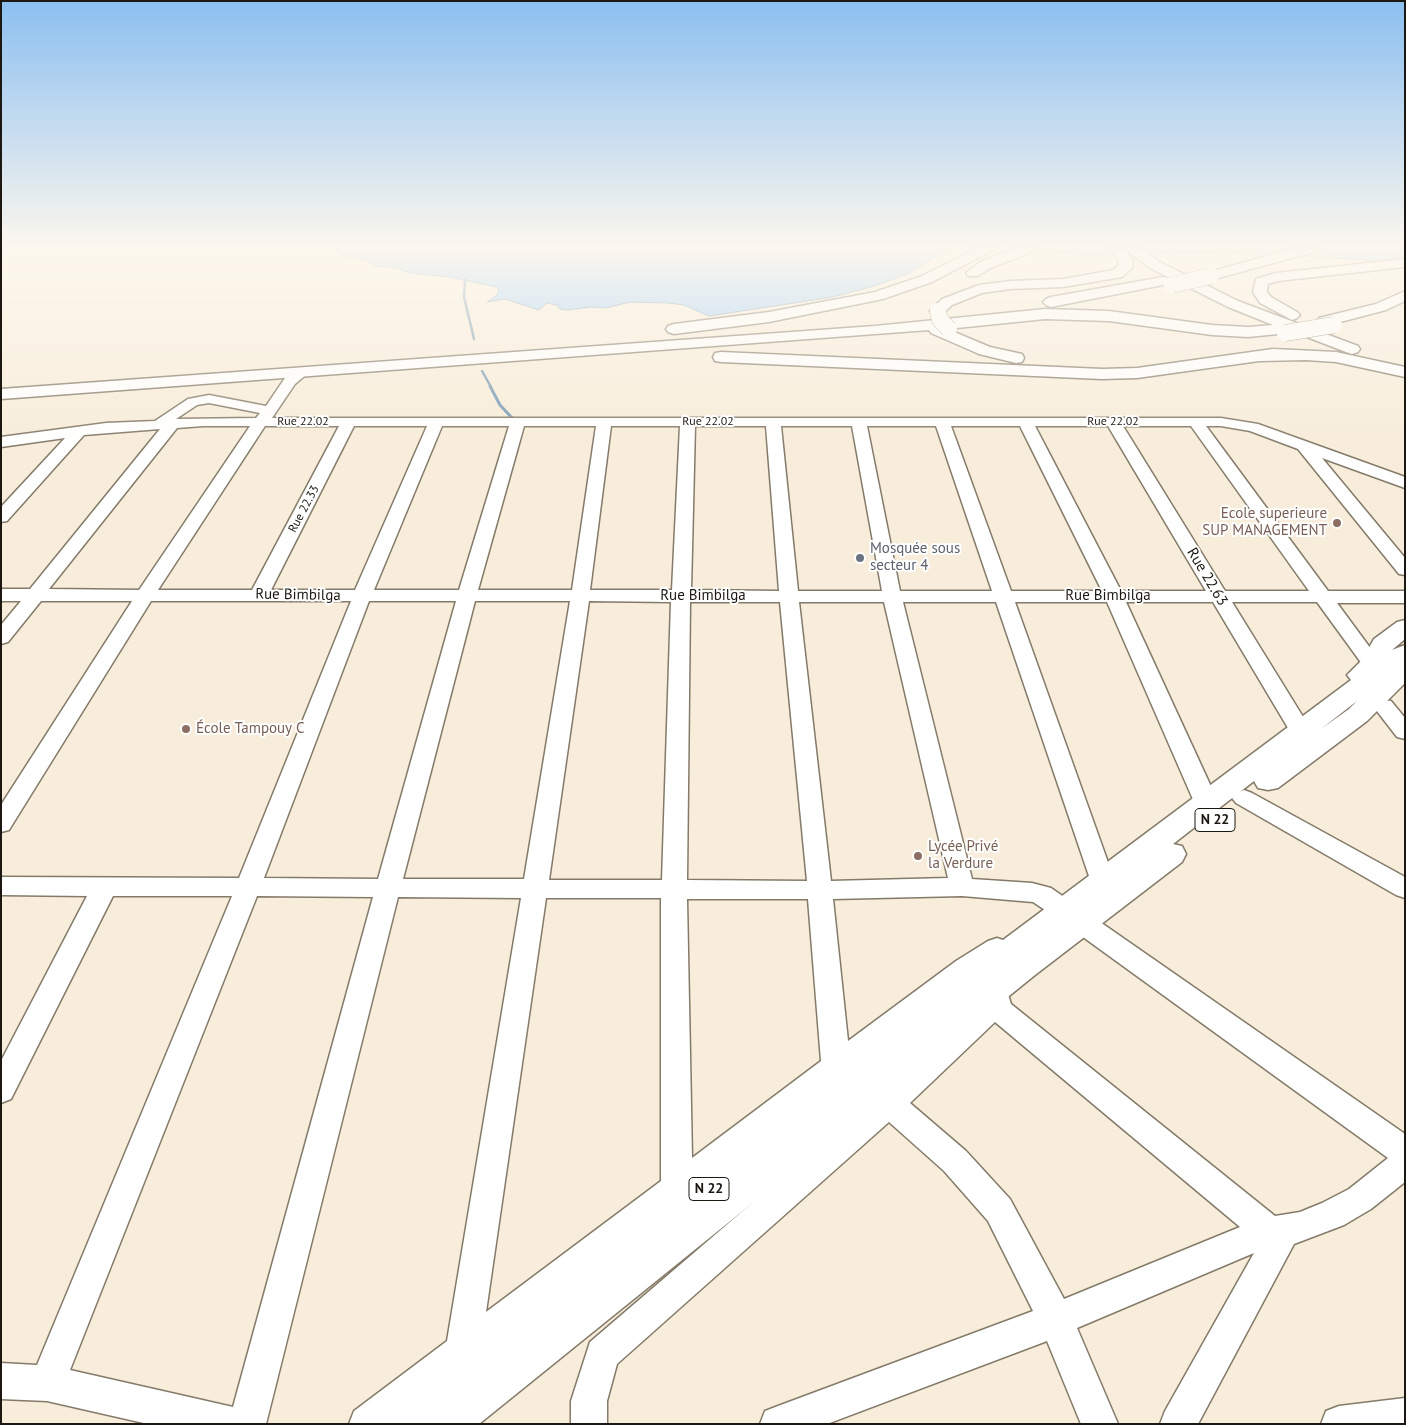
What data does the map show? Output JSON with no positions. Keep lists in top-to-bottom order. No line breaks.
{"streets":{"main road":["N 22"],"street":["Rue 22.02","Rue 22.33","Rue 22.63","Rue Bimbilga"]},"crossings":[["Rue 22.02","Rue 22.33"],["Rue 22.02","Rue 22.63"],["Rue 22.33","Rue Bimbilga"],["Rue 22.63","Rue Bimbilga"],["Rue 22.63","N 22"]],"places":["Ecole superieure SUP MANAGEMENT","Mosquée sous secteur 4","École Tampouy C","Lycée Privé la Verdure"]}
